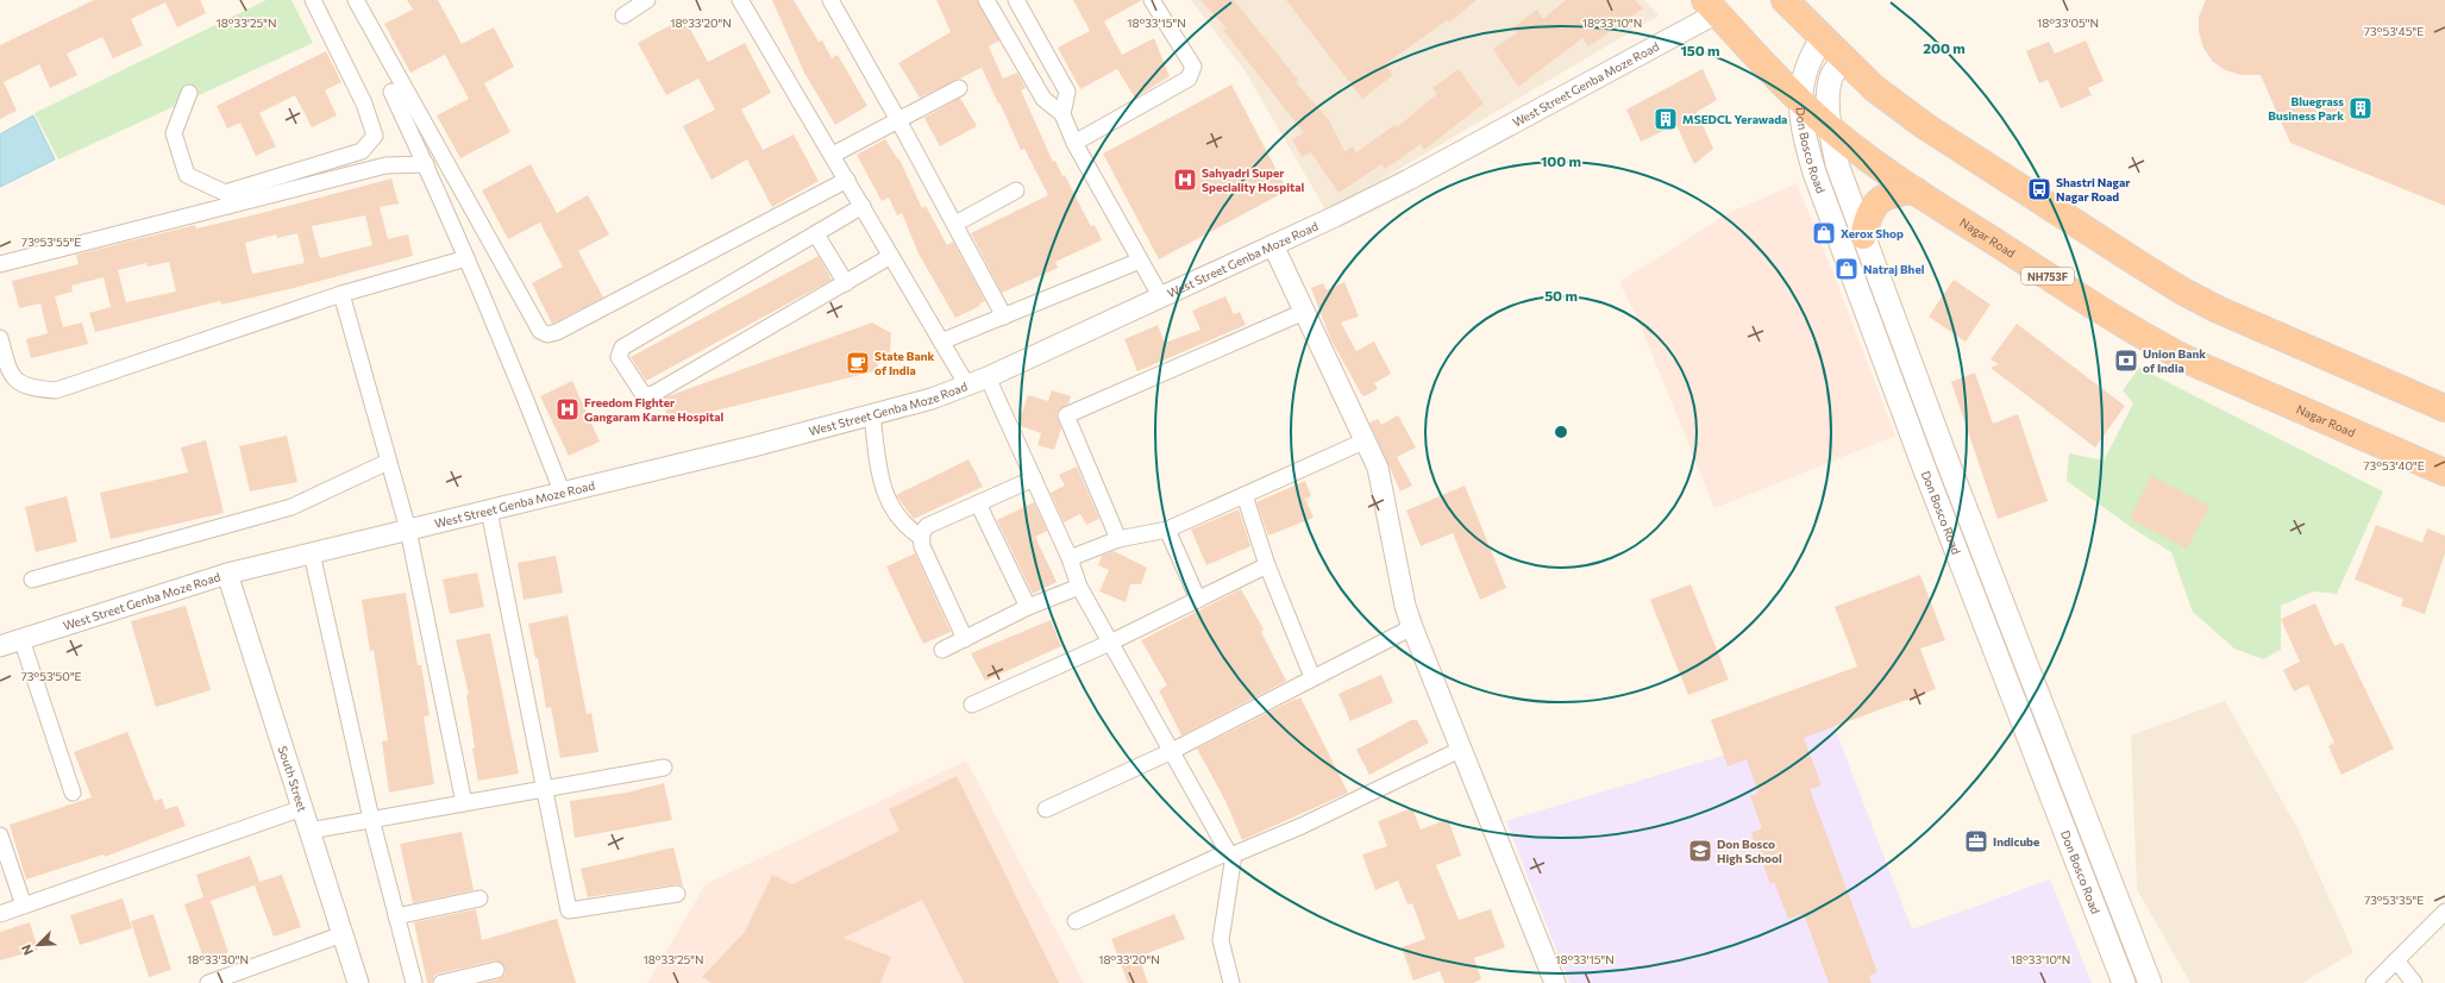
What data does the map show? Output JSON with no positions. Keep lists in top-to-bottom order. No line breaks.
{"streets":{"highway":["Nagar Road","NH753F"],"main road":["Don Bosco Road"],"street":["West Street Genba Moze Road","South Street"]},"crossings":[["West Street Genba Moze Road","Nagar Road"],["West Street Genba Moze Road","South Street"],["Don Bosco Road","Nagar Road"]],"places":{"building":["Bluegrass Business Park","MSEDCL Yerawada"],"hospital":["Sahyadri Super Speciality Hospital","Freedom Fighter Gangaram Karne Hospital"],"bus stop":["Shastri Nagar Nagar Road"],"shop":["Xerox Shop","Natraj Bhel"],"bank":["Union Bank of India"],"cafe":["State Bank of India"],"office":["Indicube"],"school or university":["Don Bosco High School"]},"north":"bottom left","coordinates":["18°33'05\"N","18°33'25\"N","18°33'20\"N","18°33'15\"N","18°33'10\"N","73°53'45\"E","73°53'55\"E","73°53'40\"E","73°53'50\"E","73°53'35\"E","18°33'30\"N"],"rings":["200 m","150 m","100 m","50 m"]}
